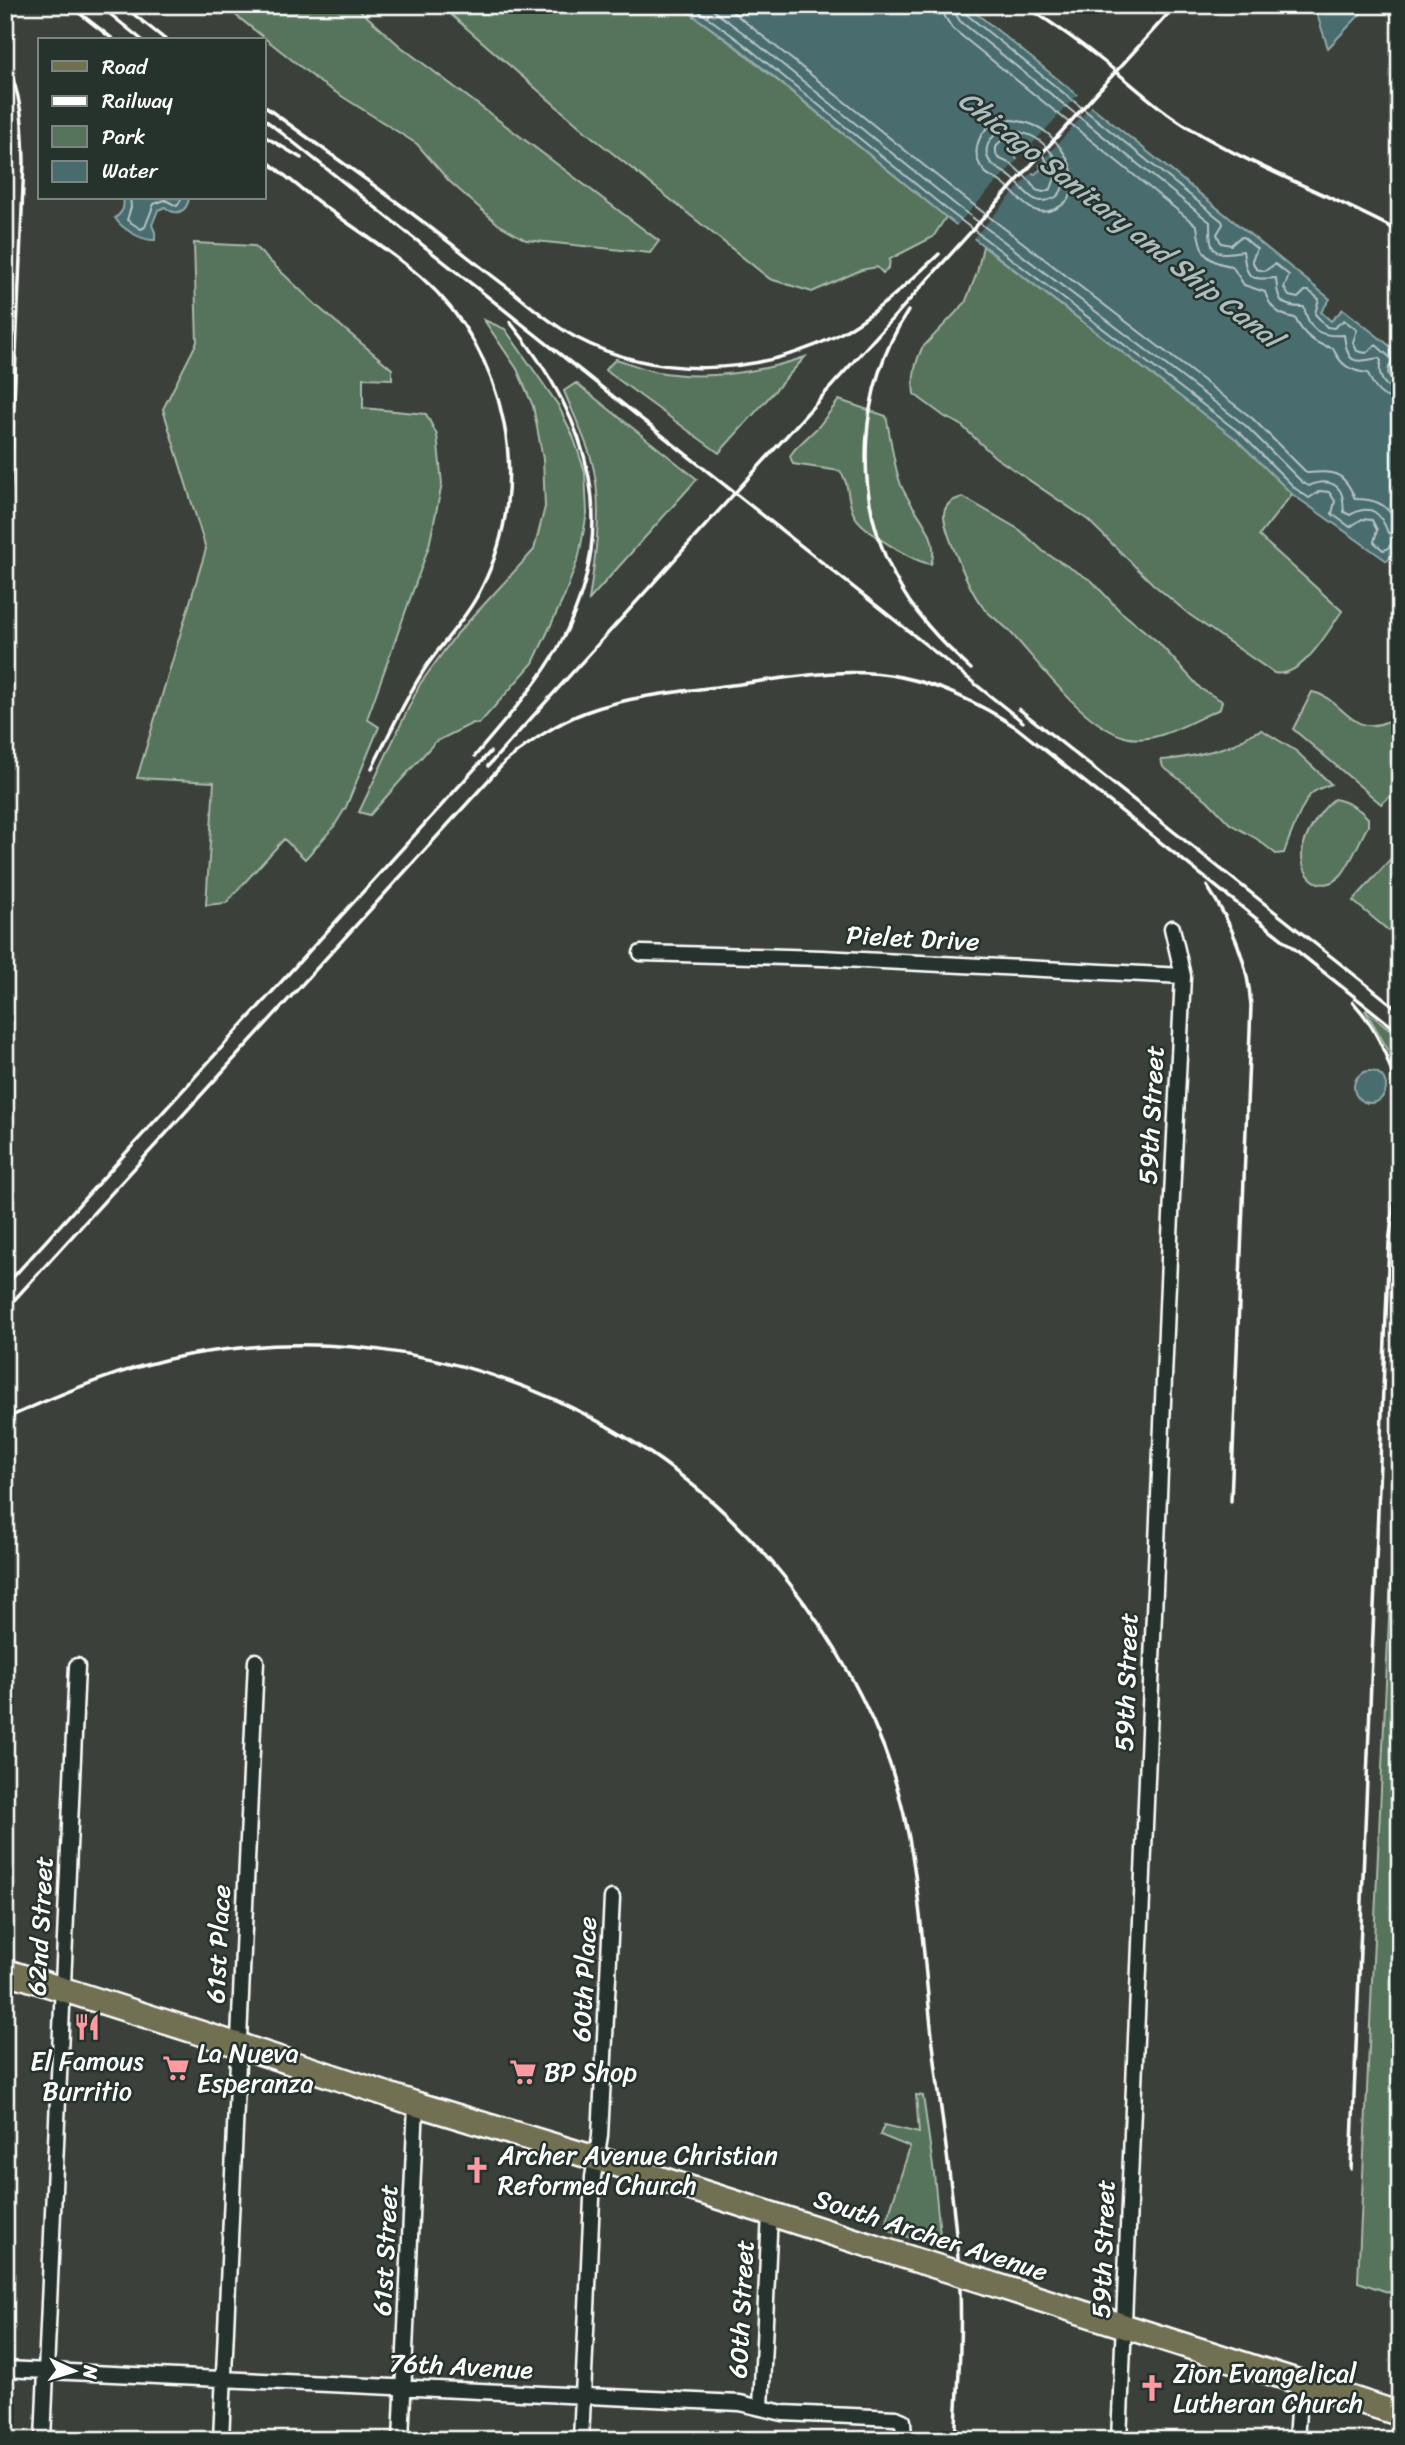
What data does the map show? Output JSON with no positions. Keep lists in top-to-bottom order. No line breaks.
{"streets":{"main road":["South Archer Avenue"],"street":["Pielet Drive","59th Street","62nd Street","61st Place","60th Place","61st Street","60th Street","76th Avenue"]},"crossings":[["Pielet Drive","59th Street"],["59th Street","South Archer Avenue"],["62nd Street","South Archer Avenue"],["62nd Street","76th Avenue"],["61st Place","South Archer Avenue"],["61st Place","76th Avenue"],["60th Place","South Archer Avenue"],["60th Place","76th Avenue"],["South Archer Avenue","61st Street"],["South Archer Avenue","60th Street"],["61st Street","76th Avenue"],["60th Street","76th Avenue"]],"water":["Chicago Sanitary and Ship Canal"],"places":{"restaurant":["El Famous Burritio"],"supermarket":["La Nueva Esperanza","BP Shop"],"church":["Archer Avenue Christian Reformed Church","Zion Evangelical Lutheran Church"]},"legend":["Road","Railway","Park","Water"],"north":"right"}
